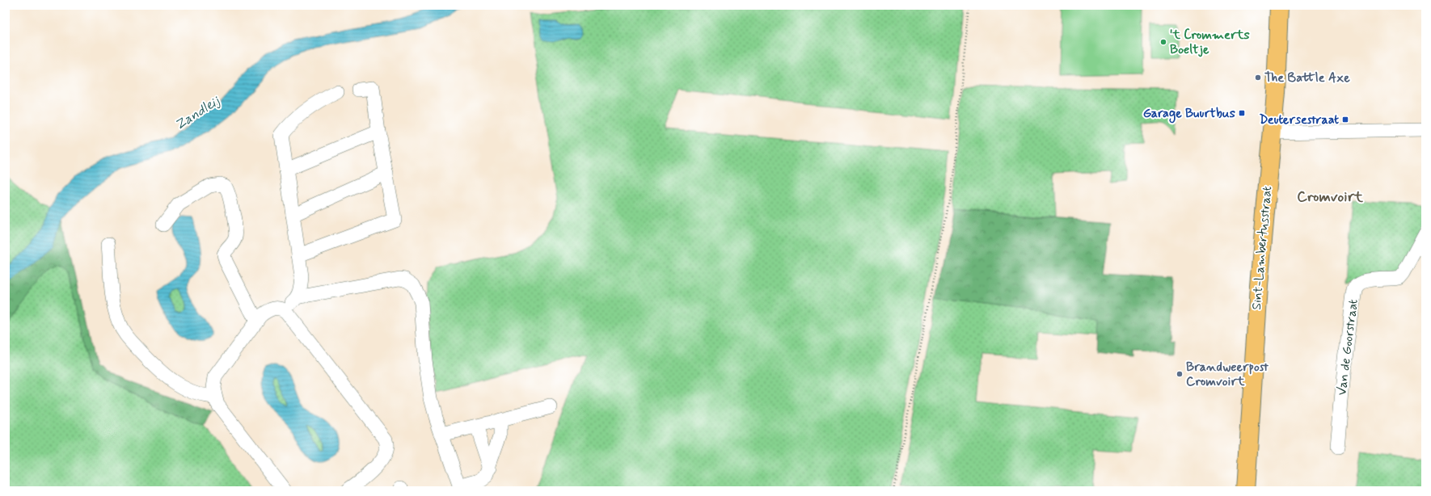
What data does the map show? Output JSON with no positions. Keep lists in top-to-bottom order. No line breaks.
{"streets":{"main road":["Sint-Lambertusstraat"],"street":["Van de Goorstraat"]},"districts":["Cromvoirt"],"water":["Zandleij"],"places":{"other":["'t Crommerts Boeltje","The Battle Axe","Brandweerpost Cromvoirt"],"transit":["Garage Buurtbus","Deutersestraat"]}}
